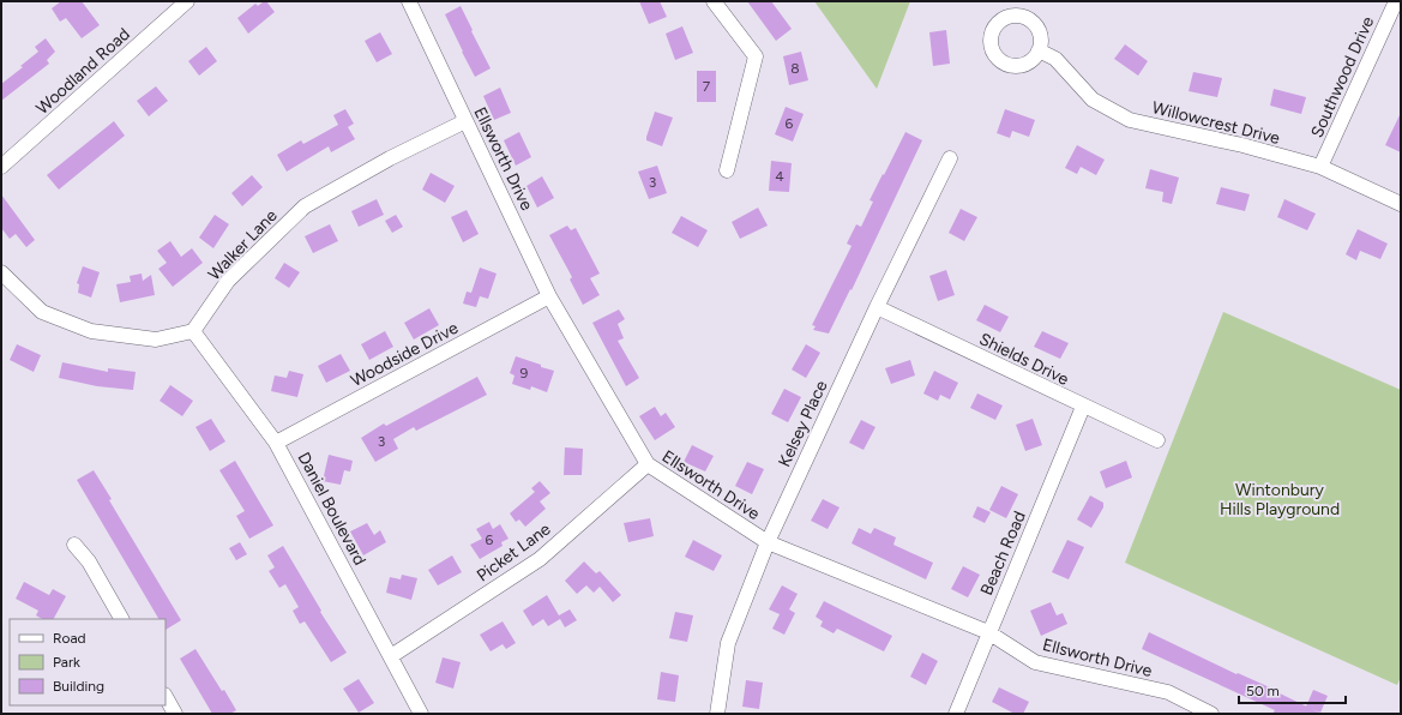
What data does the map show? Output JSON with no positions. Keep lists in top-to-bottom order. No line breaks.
{"streets":{"street":["Woodland Road","Southwood Drive","Willowcrest Drive","Ellsworth Drive","Walker Lane","Woodside Drive","Shields Drive","Kelsey Place","Daniel Boulevard","Picket Lane","Beach Road"]},"crossings":[["Southwood Drive","Willowcrest Drive"],["Ellsworth Drive","Walker Lane"],["Ellsworth Drive","Woodside Drive"],["Ellsworth Drive","Kelsey Place"],["Ellsworth Drive","Picket Lane"],["Ellsworth Drive","Beach Road"],["Walker Lane","Daniel Boulevard"],["Woodside Drive","Daniel Boulevard"],["Shields Drive","Kelsey Place"],["Shields Drive","Beach Road"],["Daniel Boulevard","Picket Lane"]],"parks":["Wintonbury Hills Playground"],"house_numbers":["8","7","6","4","3","9","3","6"],"legend":["Road","Park","Building"],"scale_bar":"50 m"}
